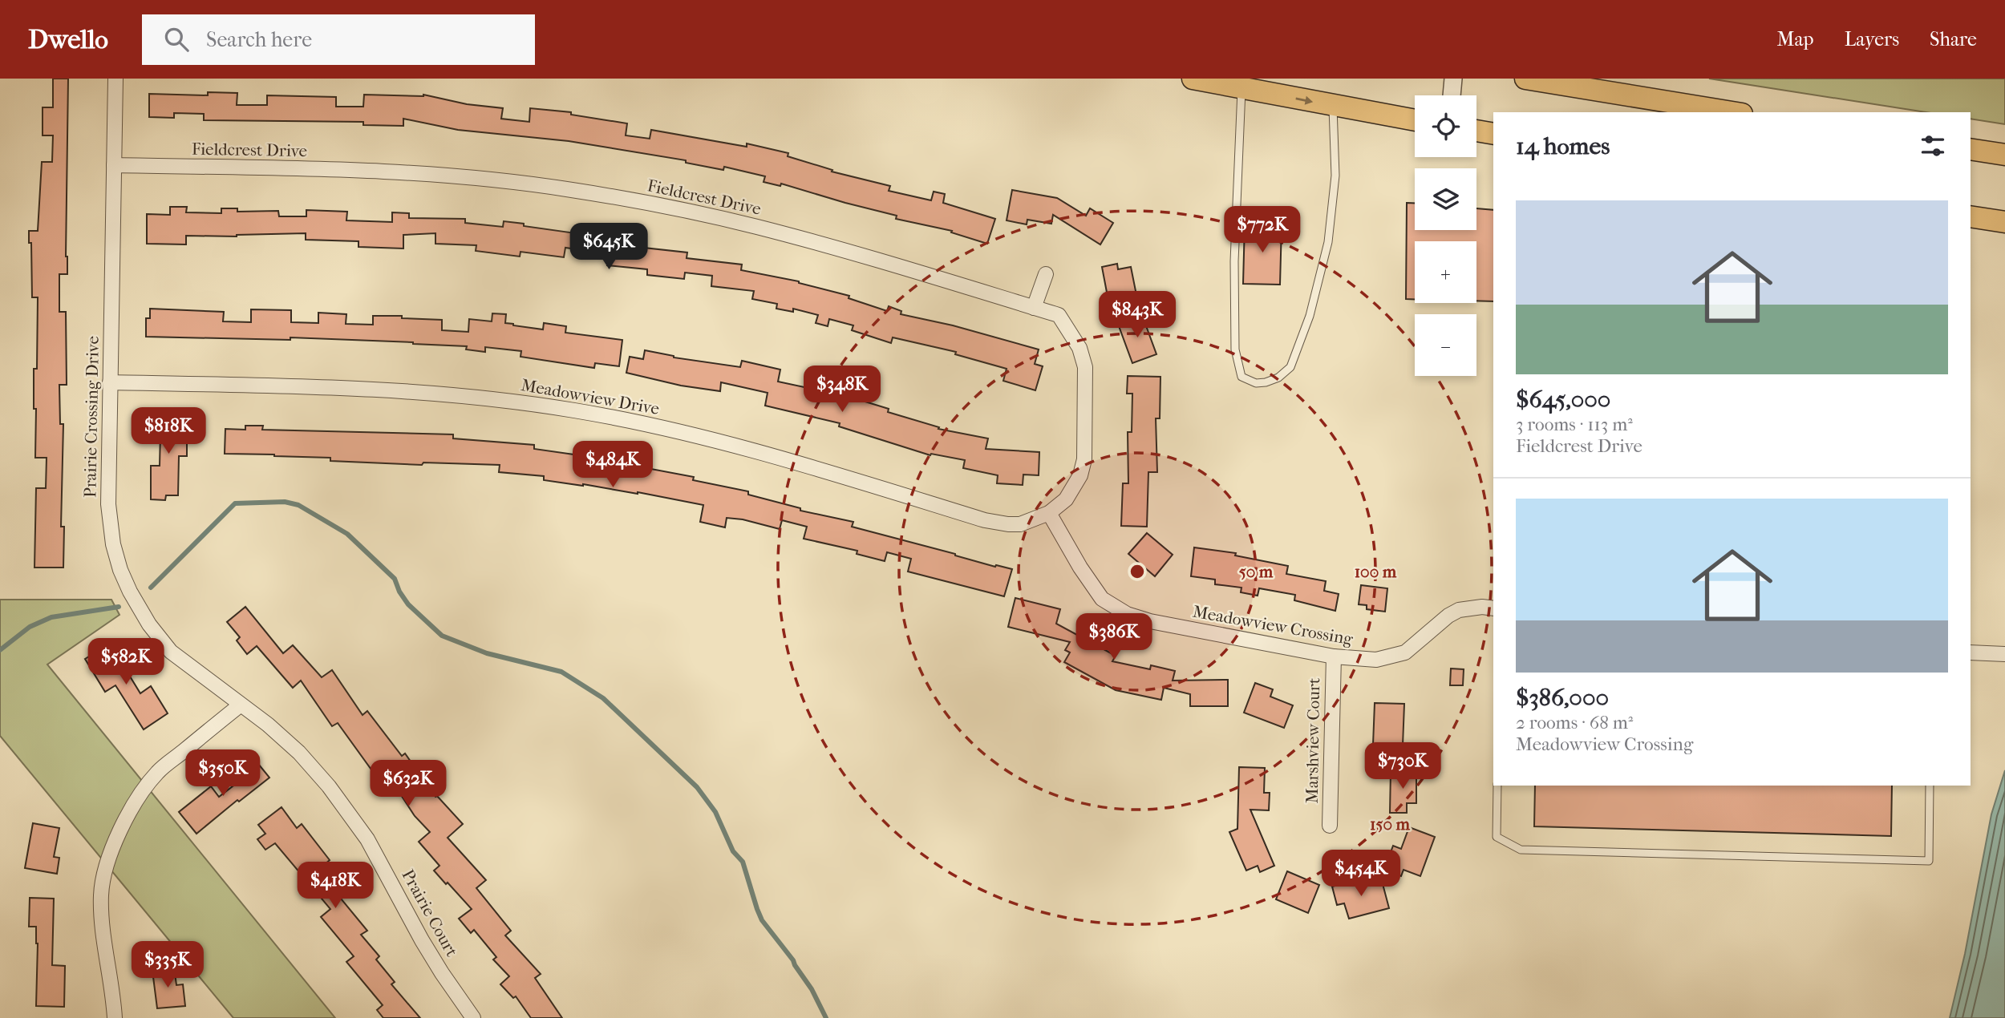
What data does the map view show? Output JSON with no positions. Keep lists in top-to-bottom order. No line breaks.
{"streets":{"street":["Fieldcrest Drive","Meadowview Drive","Prairie Crossing Drive","Meadowview Crossing","Marshview Court","Prairie Court"]},"crossings":[["Fieldcrest Drive","Meadowview Drive"],["Fieldcrest Drive","Prairie Crossing Drive"],["Fieldcrest Drive","Meadowview Crossing"],["Meadowview Drive","Prairie Crossing Drive"],["Meadowview Drive","Meadowview Crossing"],["Prairie Crossing Drive","Prairie Court"],["Meadowview Crossing","Marshview Court"]],"page":{"header":"Dwello","search":"Search here","nav":["Map","Layers","Share"],"map_buttons":["+","−"],"heading":"14 homes","list":[{"name":"$645,000","note":"3 rooms · 113 m² · Fieldcrest Drive"},{"name":"$386,000","note":"2 rooms · 68 m² · Meadowview Crossing"}],"price":["$772K","$645K","$843K","$348K","$818K","$484K","$386K","$582K","$730K","$350K","$632K","$454K","$418K","$335K"]},"rings":["50 m","100 m","150 m"]}
